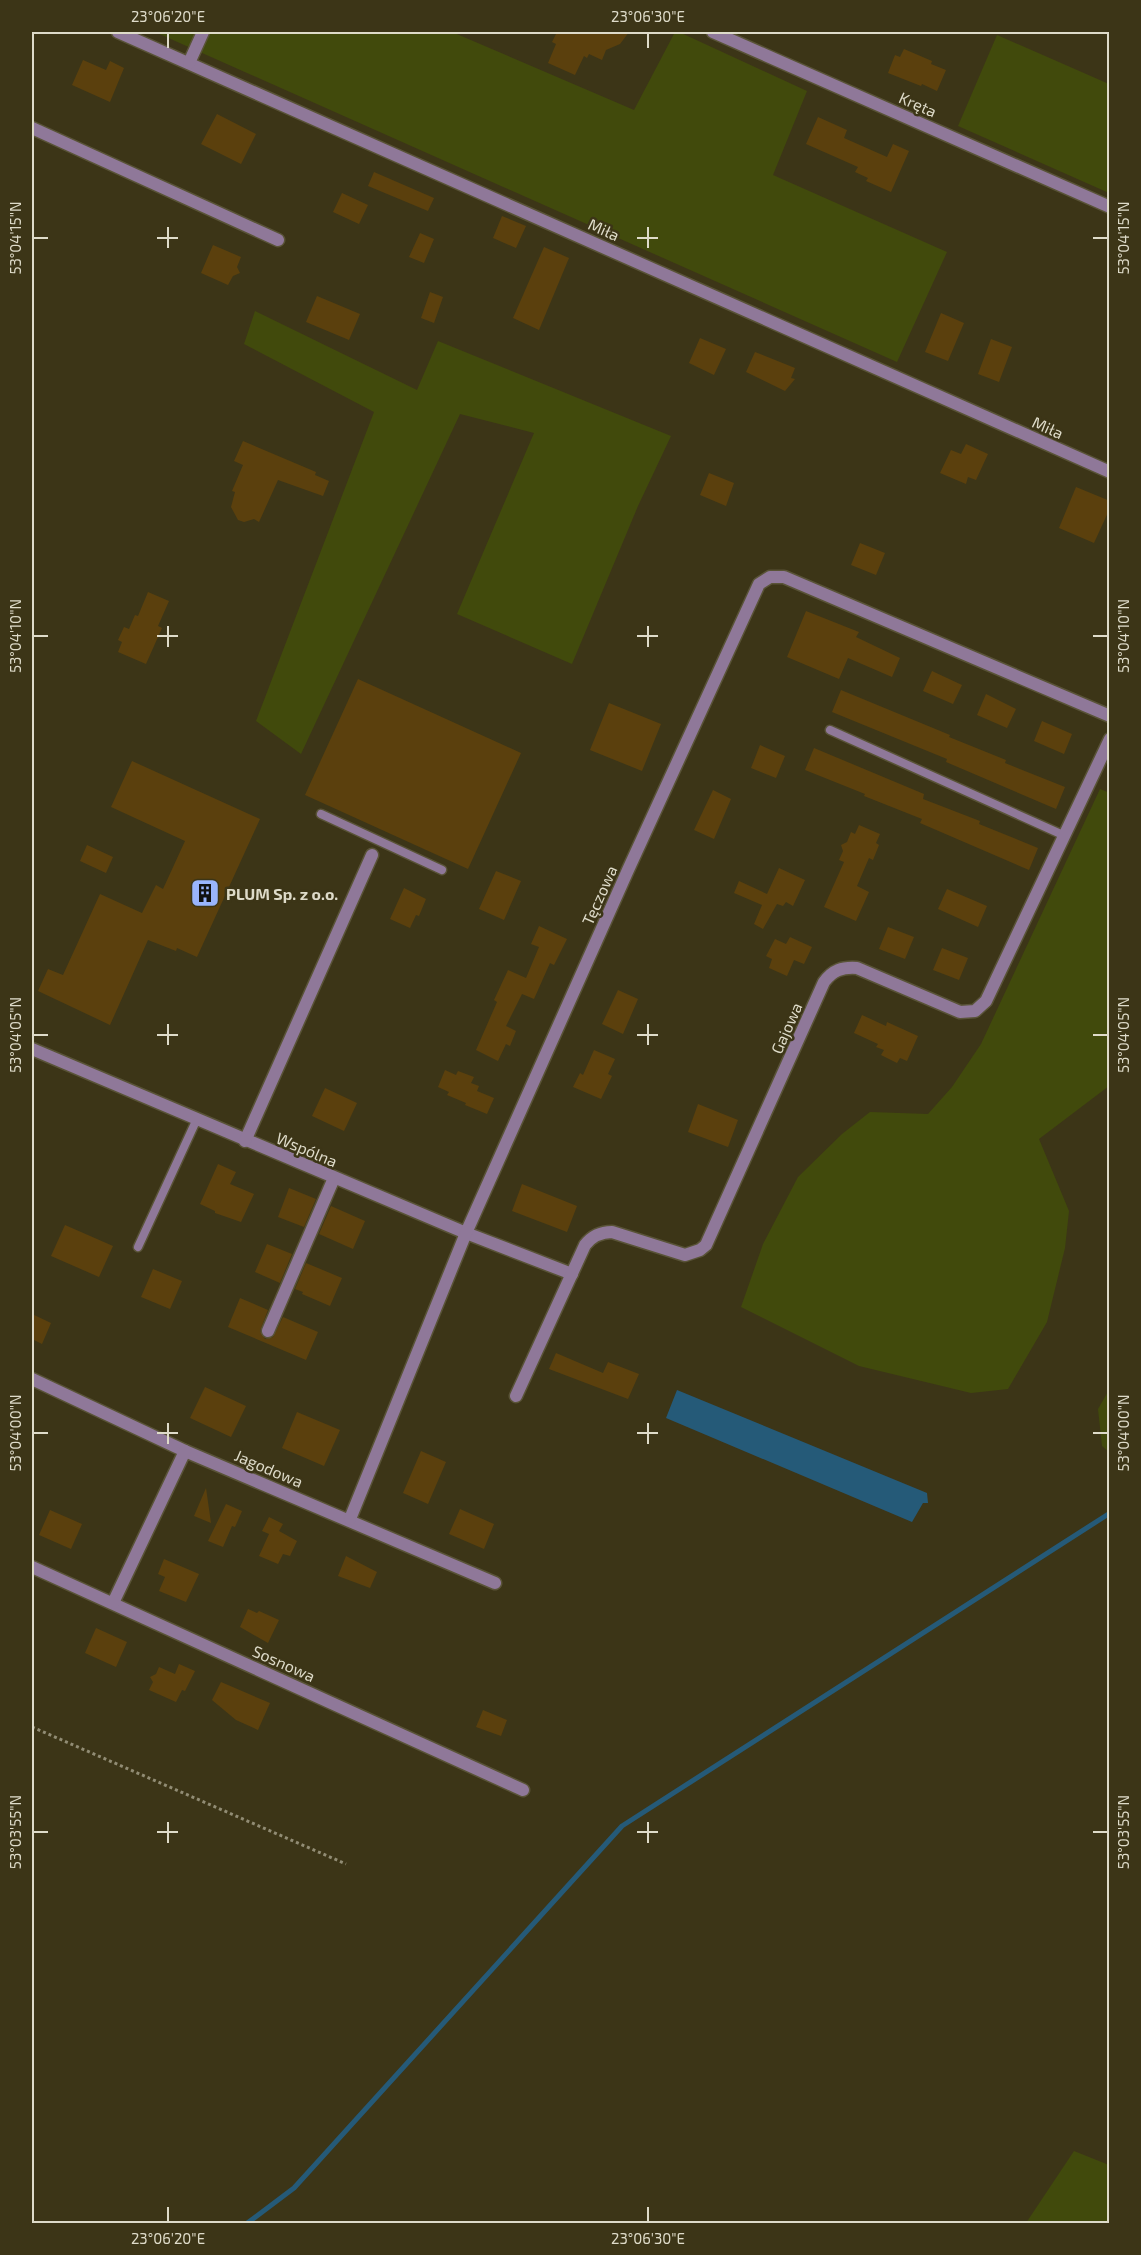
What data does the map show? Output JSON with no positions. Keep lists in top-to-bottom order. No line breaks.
{"streets":{"street":["Kręta","Miła","Tęczowa","Gajowa","Wspólna","Jagodowa","Sosnowa"]},"crossings":[["Tęczowa","Wspólna"],["Tęczowa","Jagodowa"],["Gajowa","Wspólna"]],"places":{"building":["PLUM Sp. z o.o."]},"coordinates":["23°06'20\"E","23°06'30\"E","53°04'15\"N","53°04'10\"N","53°04'05\"N","53°04'00\"N","53°03'55\"N"]}
